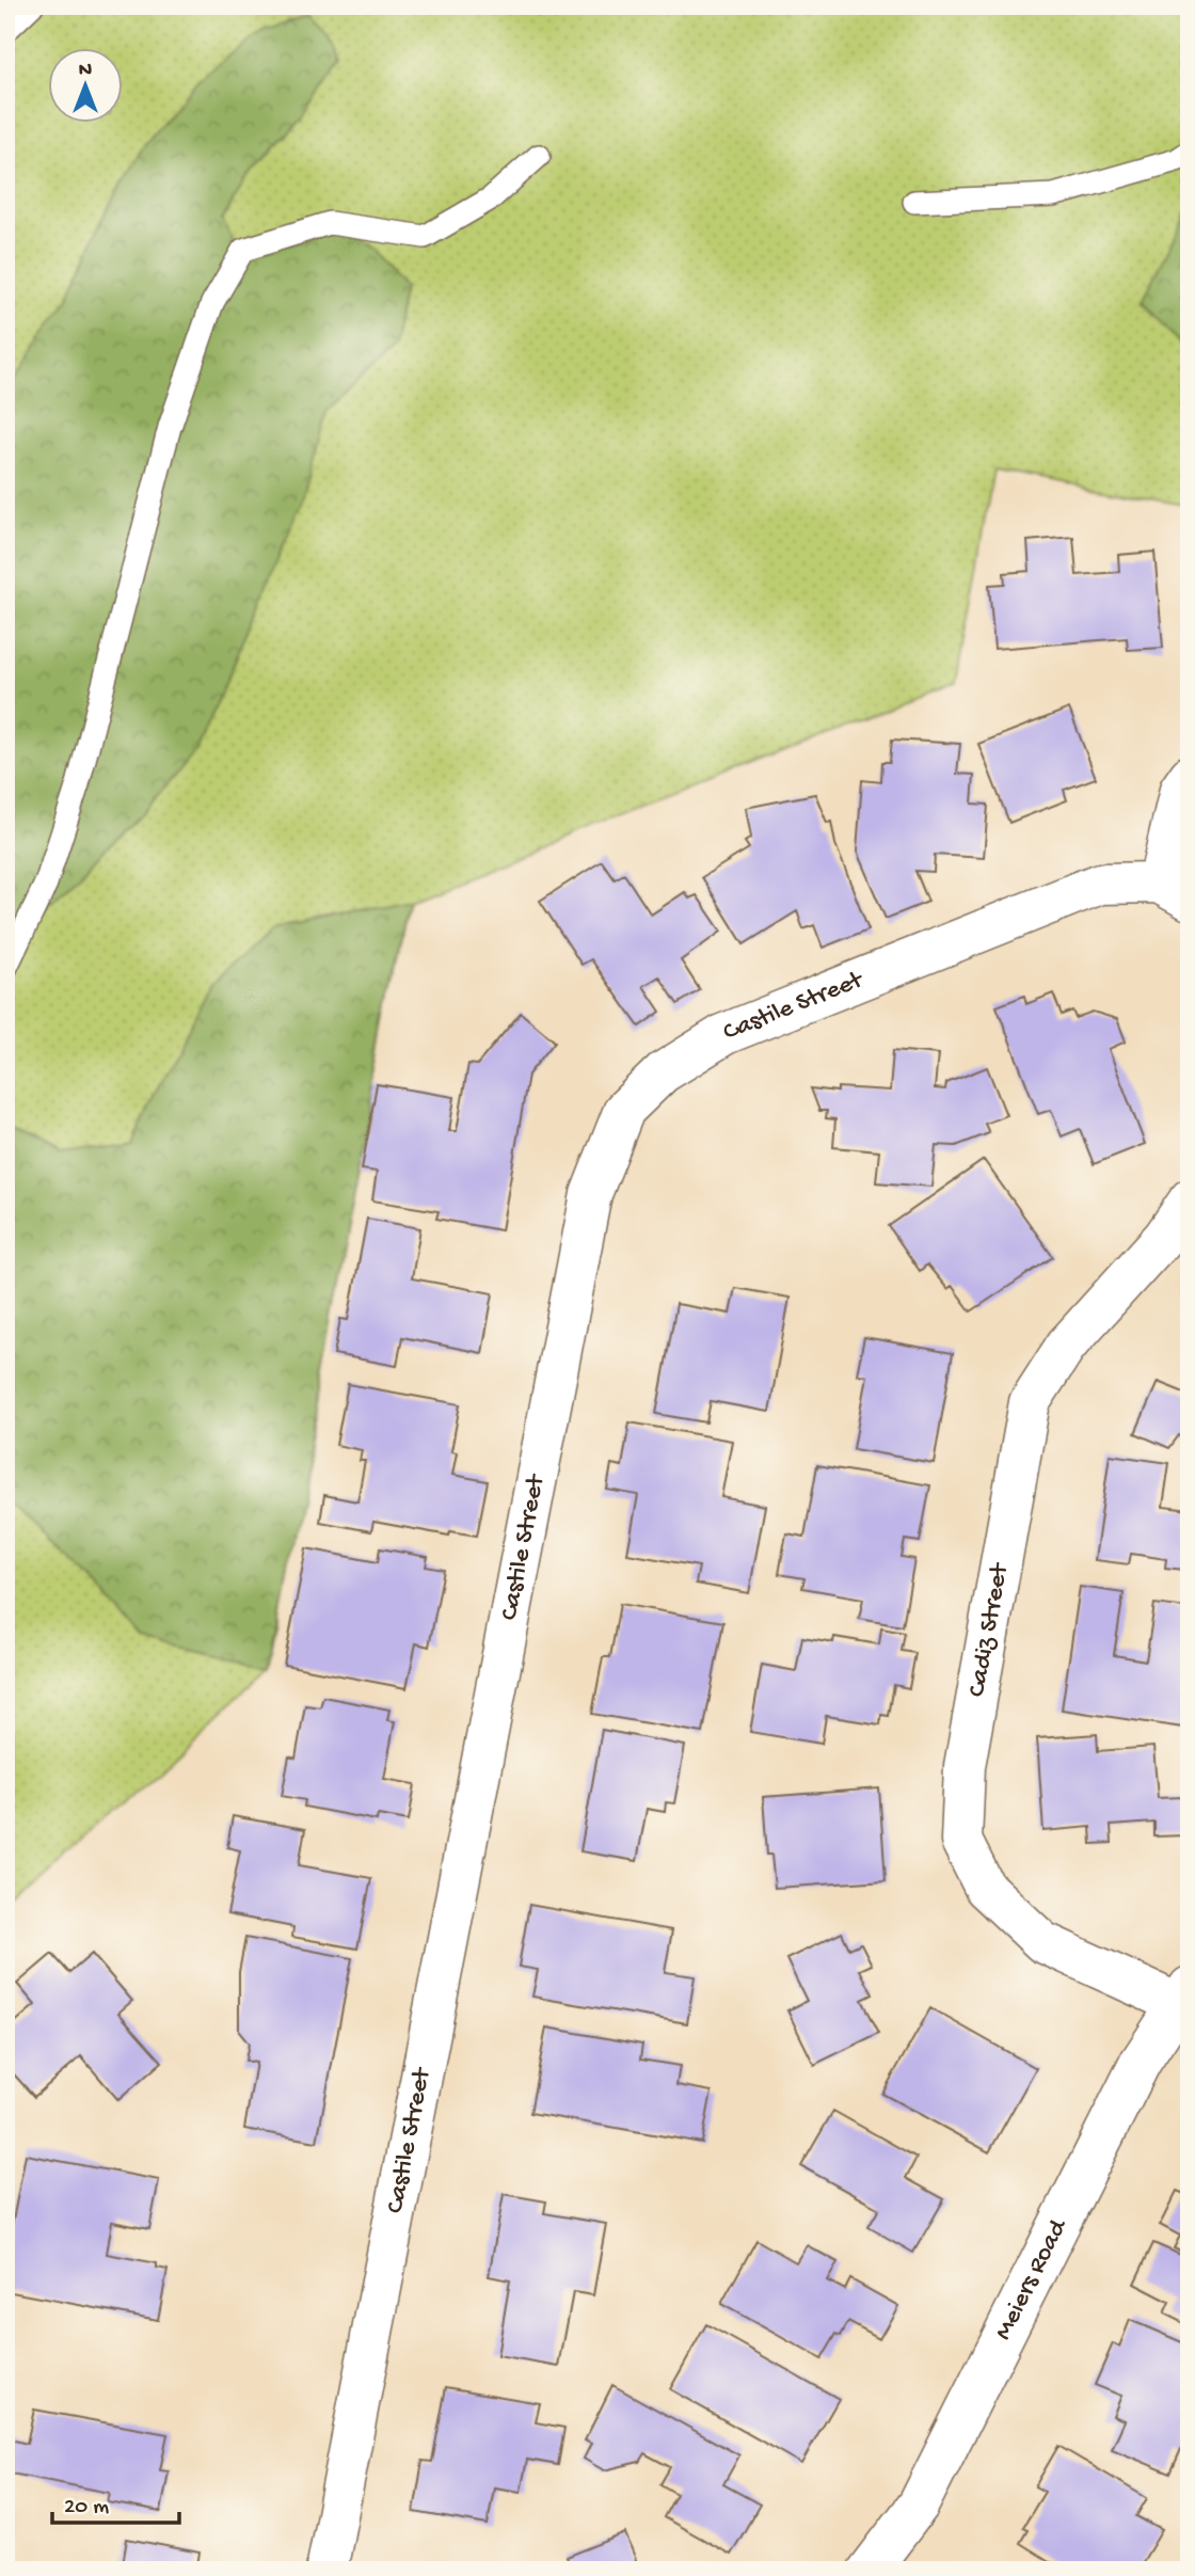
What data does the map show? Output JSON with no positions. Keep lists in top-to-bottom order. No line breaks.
{"streets":{"street":["Castile Street","Cadiz Street","Meiers Road"]},"crossings":[["Cadiz Street","Meiers Road"]],"scale_bar":"20 m","north":"top"}
